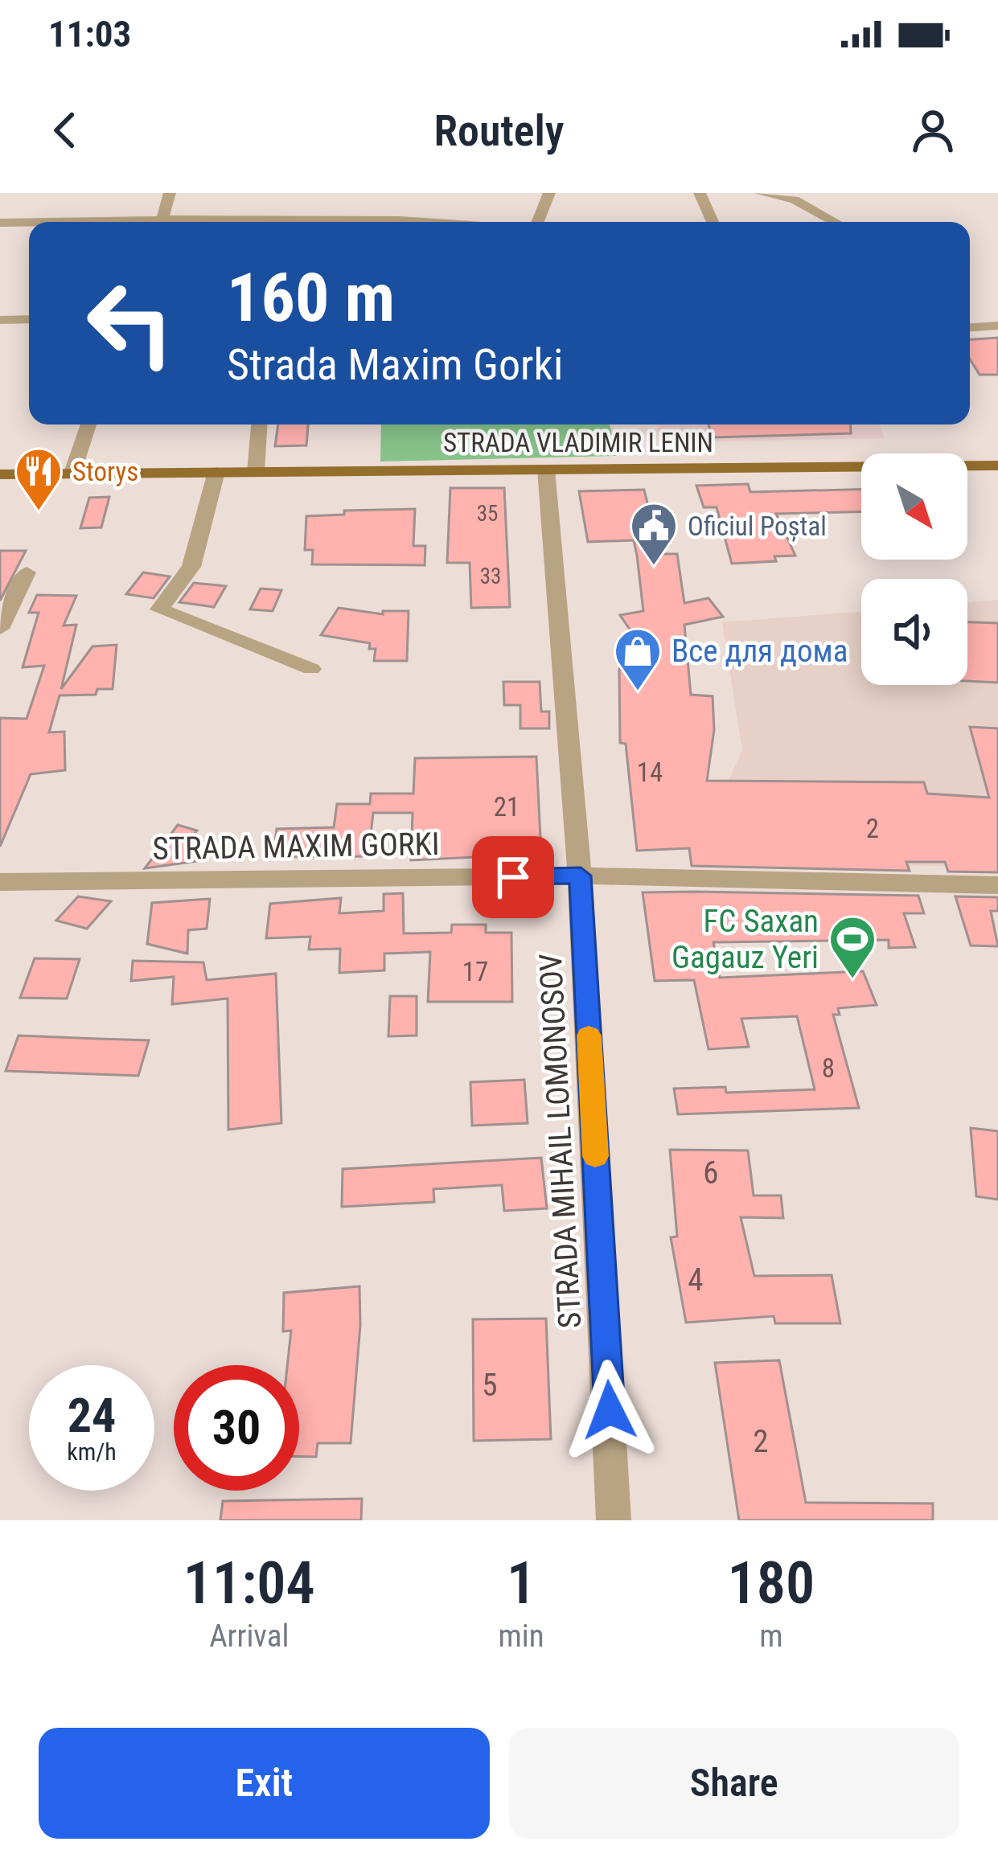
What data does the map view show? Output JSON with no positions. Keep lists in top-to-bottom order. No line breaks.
{"streets":{"main road":["STRADA VLADIMIR LENIN"],"street":["STRADA MAXIM GORKI","STRADA MIHAIL LOMONOSOV"]},"crossings":[["STRADA VLADIMIR LENIN","STRADA MIHAIL LOMONOSOV"],["STRADA MAXIM GORKI","STRADA MIHAIL LOMONOSOV"]],"places":{"restaurant":["Storys"],"public building":["Oficiul Poștal"],"shop":["Все для дома"],"sports":["FC Saxan Gagauz Yeri"]},"house_numbers":["35","33","14","21","2","17","8","6","4","5","2"],"north":"bottom right","page":{"status":"11:03","header":"Routely","turn":["160 m","Strada Maxim Gorki"],"speed":"24 km/h","limit":"30","eta":["11:04","Arrival","1","min","180","m"],"buttons":["Exit","Share"]}}
